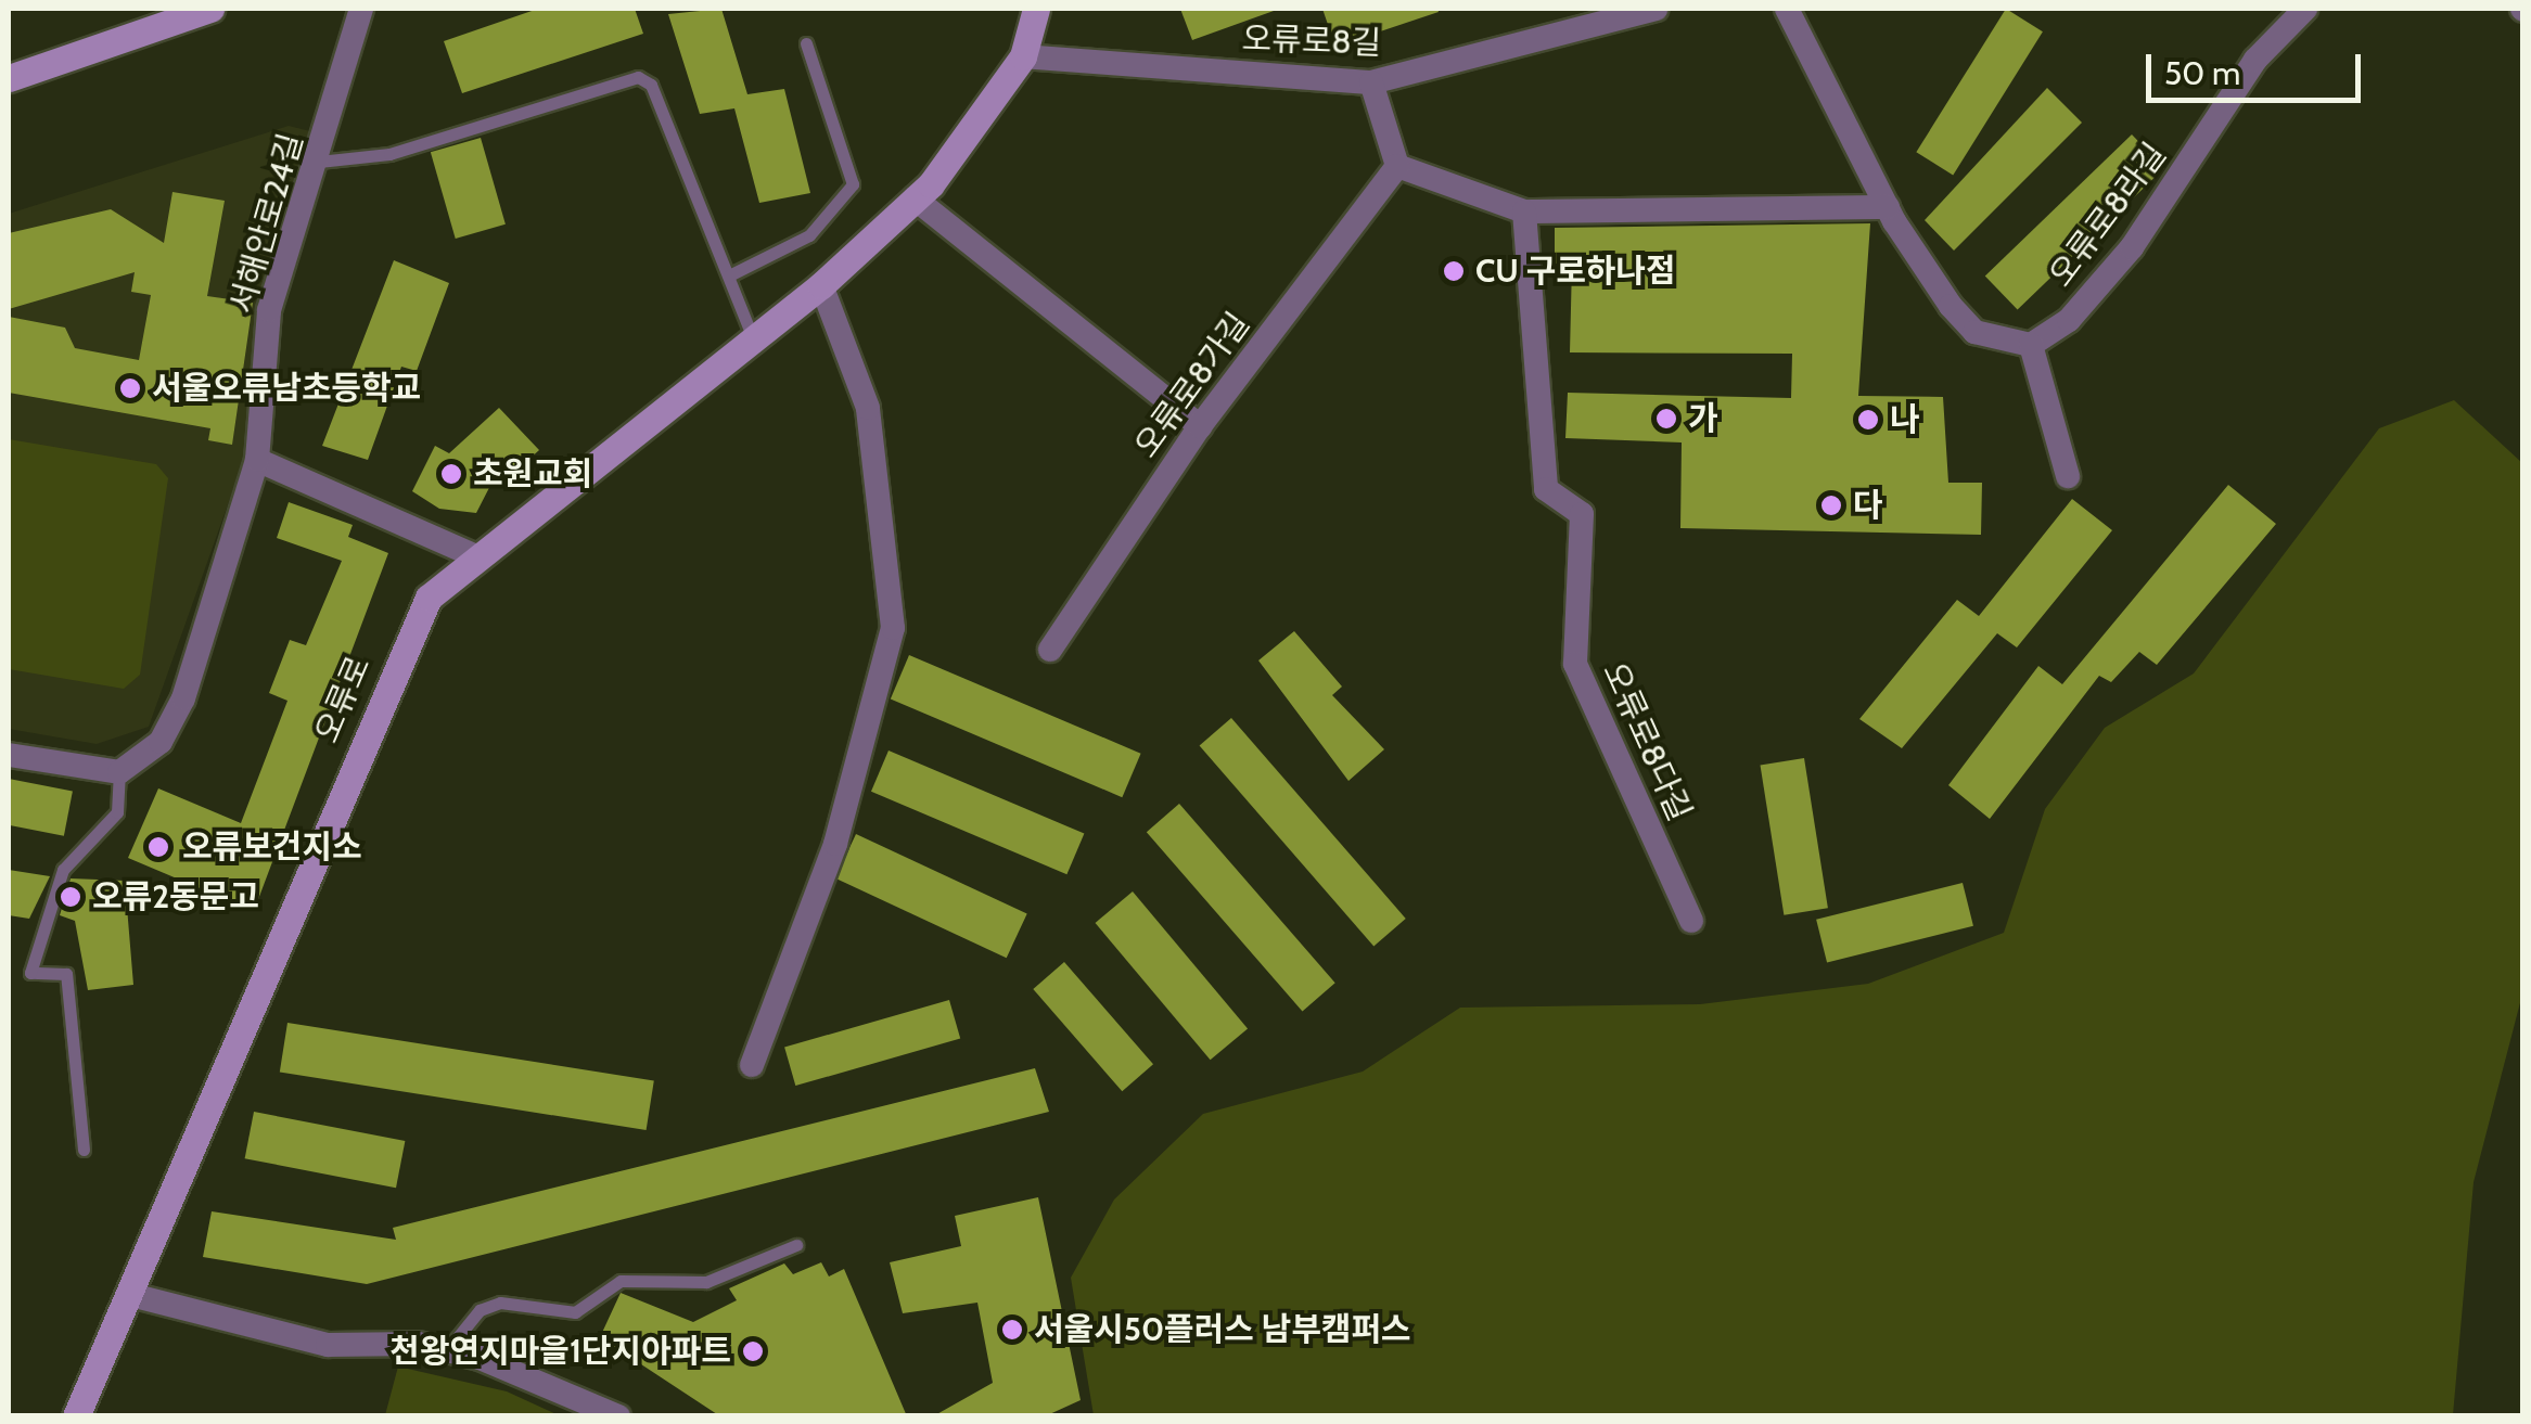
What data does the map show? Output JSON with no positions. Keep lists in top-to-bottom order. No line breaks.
{"streets":{"main road":["오류로"],"street":["오류로8길","오류로8라길","서해안로24길","오류로8가길","오류로8다길"]},"crossings":[["오류로8길","오류로"]],"places":["CU 구로하나점","서울오류남초등학교","가","나","초원교회","다","오류보건지소","오류2동문고","서울시50플러스 남부캠퍼스","천왕연지마을1단지아파트"],"scale_bar":"50 m"}
